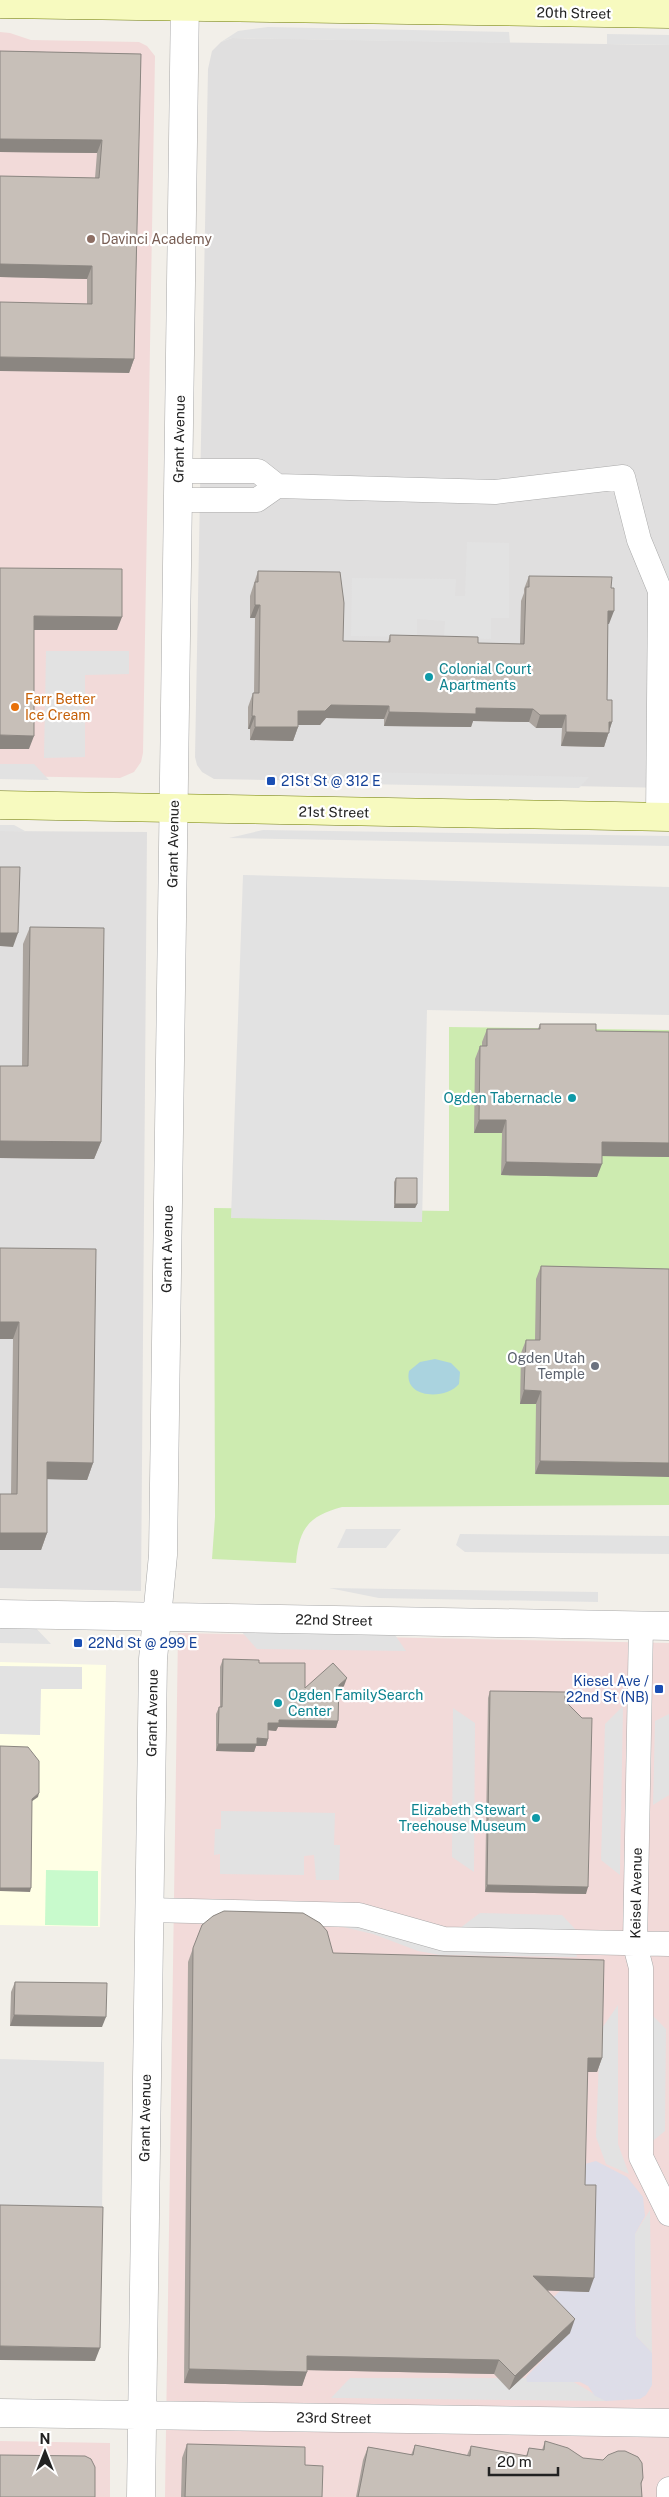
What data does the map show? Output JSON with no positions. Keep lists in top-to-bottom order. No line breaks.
{"streets":{"main road":["20th Street","21st Street"],"street":["Grant Avenue","22nd Street","Keisel Avenue","23rd Street"]},"crossings":[["20th Street","Grant Avenue"],["Grant Avenue","21st Street"],["Grant Avenue","22nd Street"],["Grant Avenue","23rd Street"],["22nd Street","Keisel Avenue"]],"places":{"other":["Davinci Academy","Colonial Court Apartments","Farr Better Ice Cream","Ogden Tabernacle","Ogden Utah Temple","Ogden FamilySearch Center","Elizabeth Stewart Treehouse Museum"],"transit":["21St St @ 312 E","22Nd St @ 299 E","Kiesel Ave / 22nd St (NB)"]},"scale_bar":"20 m","north":"top"}
